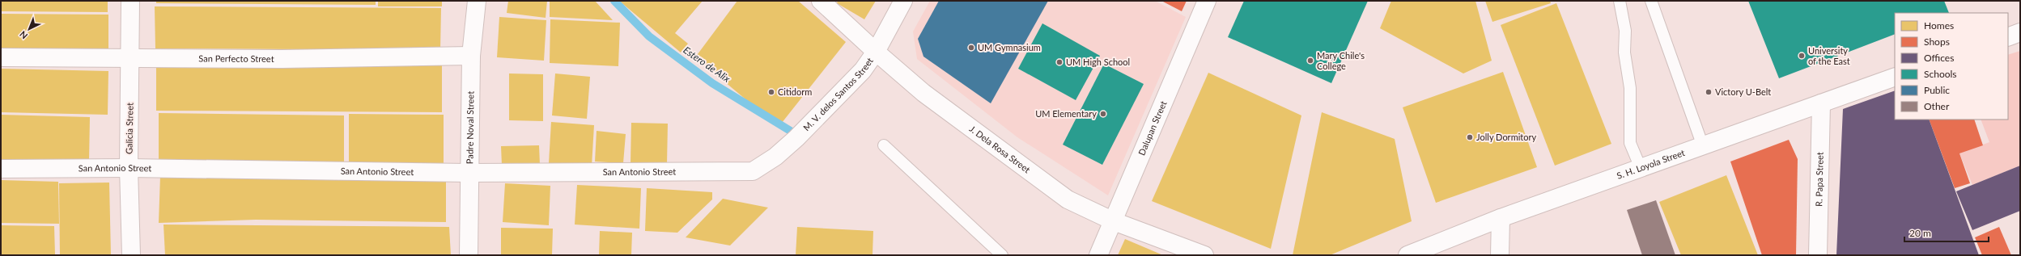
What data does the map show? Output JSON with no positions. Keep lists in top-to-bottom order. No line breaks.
{"streets":{"street":["San Perfecto Street","M. V. delos Santos Street","Padre Noval Street","Galicia Street","Dalupan Street","J. Dela Rosa Street","S. H. Loyola Street","San Antonio Street","R. Papa Street"]},"crossings":[["San Perfecto Street","Padre Noval Street"],["San Perfecto Street","Galicia Street"],["M. V. delos Santos Street","J. Dela Rosa Street"],["M. V. delos Santos Street","San Antonio Street"],["Padre Noval Street","San Antonio Street"],["Galicia Street","San Antonio Street"],["Dalupan Street","J. Dela Rosa Street"],["S. H. Loyola Street","R. Papa Street"]],"water":["Estero de Alix"],"places":["UM Gymnasium","University of the East","Mary Chile's College","UM High School","Citidorm","Victory U-Belt","UM Elementary","Jolly Dormitory"],"legend":["Homes","Shops","Offices","Schools","Public","Other"],"scale_bar":"20 m","north":"bottom left"}
